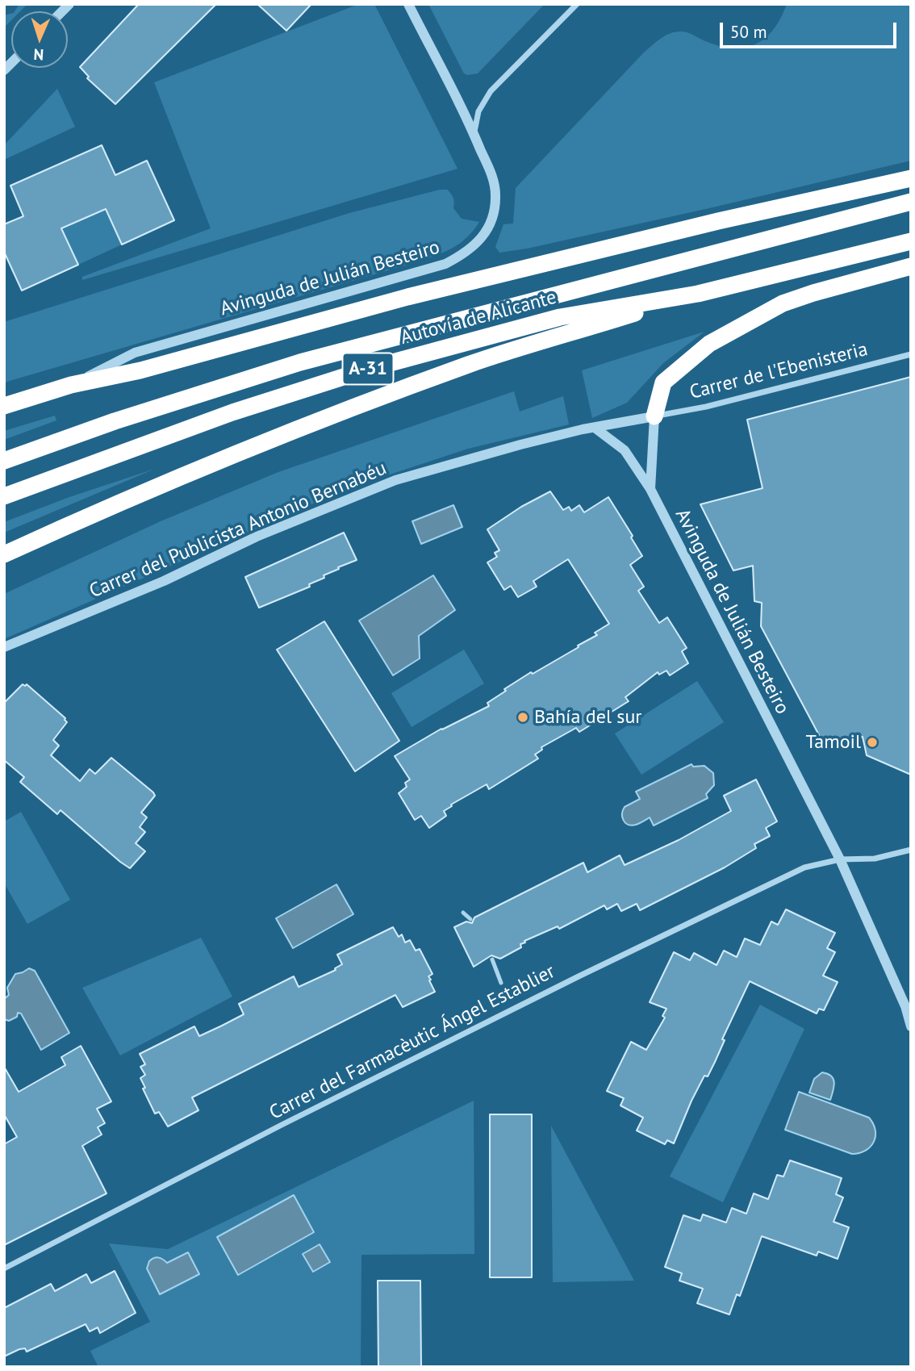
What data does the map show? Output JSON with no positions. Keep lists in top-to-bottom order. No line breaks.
{"streets":{"highway":["Autovía de Alicante","A-31"],"street":["Avinguda de Julián Besteiro","Carrer de l'Ebenisteria","Carrer del Publicista Antonio Bernabéu","Carrer del Farmacèutic Ángel Establier"]},"crossings":[["Avinguda de Julián Besteiro","Carrer del Publicista Antonio Bernabéu"],["Avinguda de Julián Besteiro","Carrer del Farmacèutic Ángel Establier"],["Carrer de l'Ebenisteria","Carrer del Publicista Antonio Bernabéu"]],"places":["Bahía del sur","Tamoil"],"scale_bar":"50 m","north":"bottom"}
